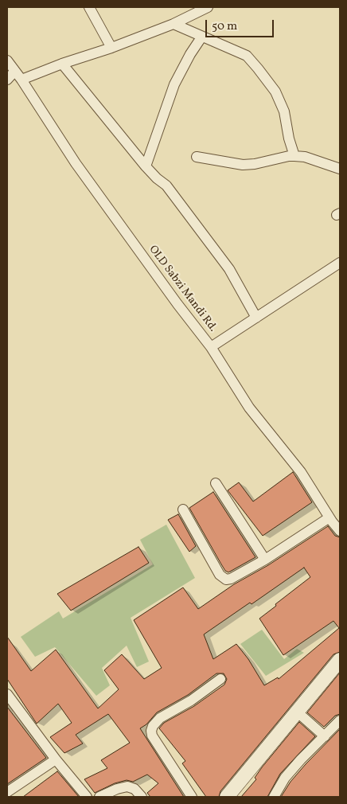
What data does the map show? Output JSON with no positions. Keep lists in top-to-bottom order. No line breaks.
{"streets":{"street":["OLD Sabzi Mandi Rd."]},"scale_bar":"50 m"}
